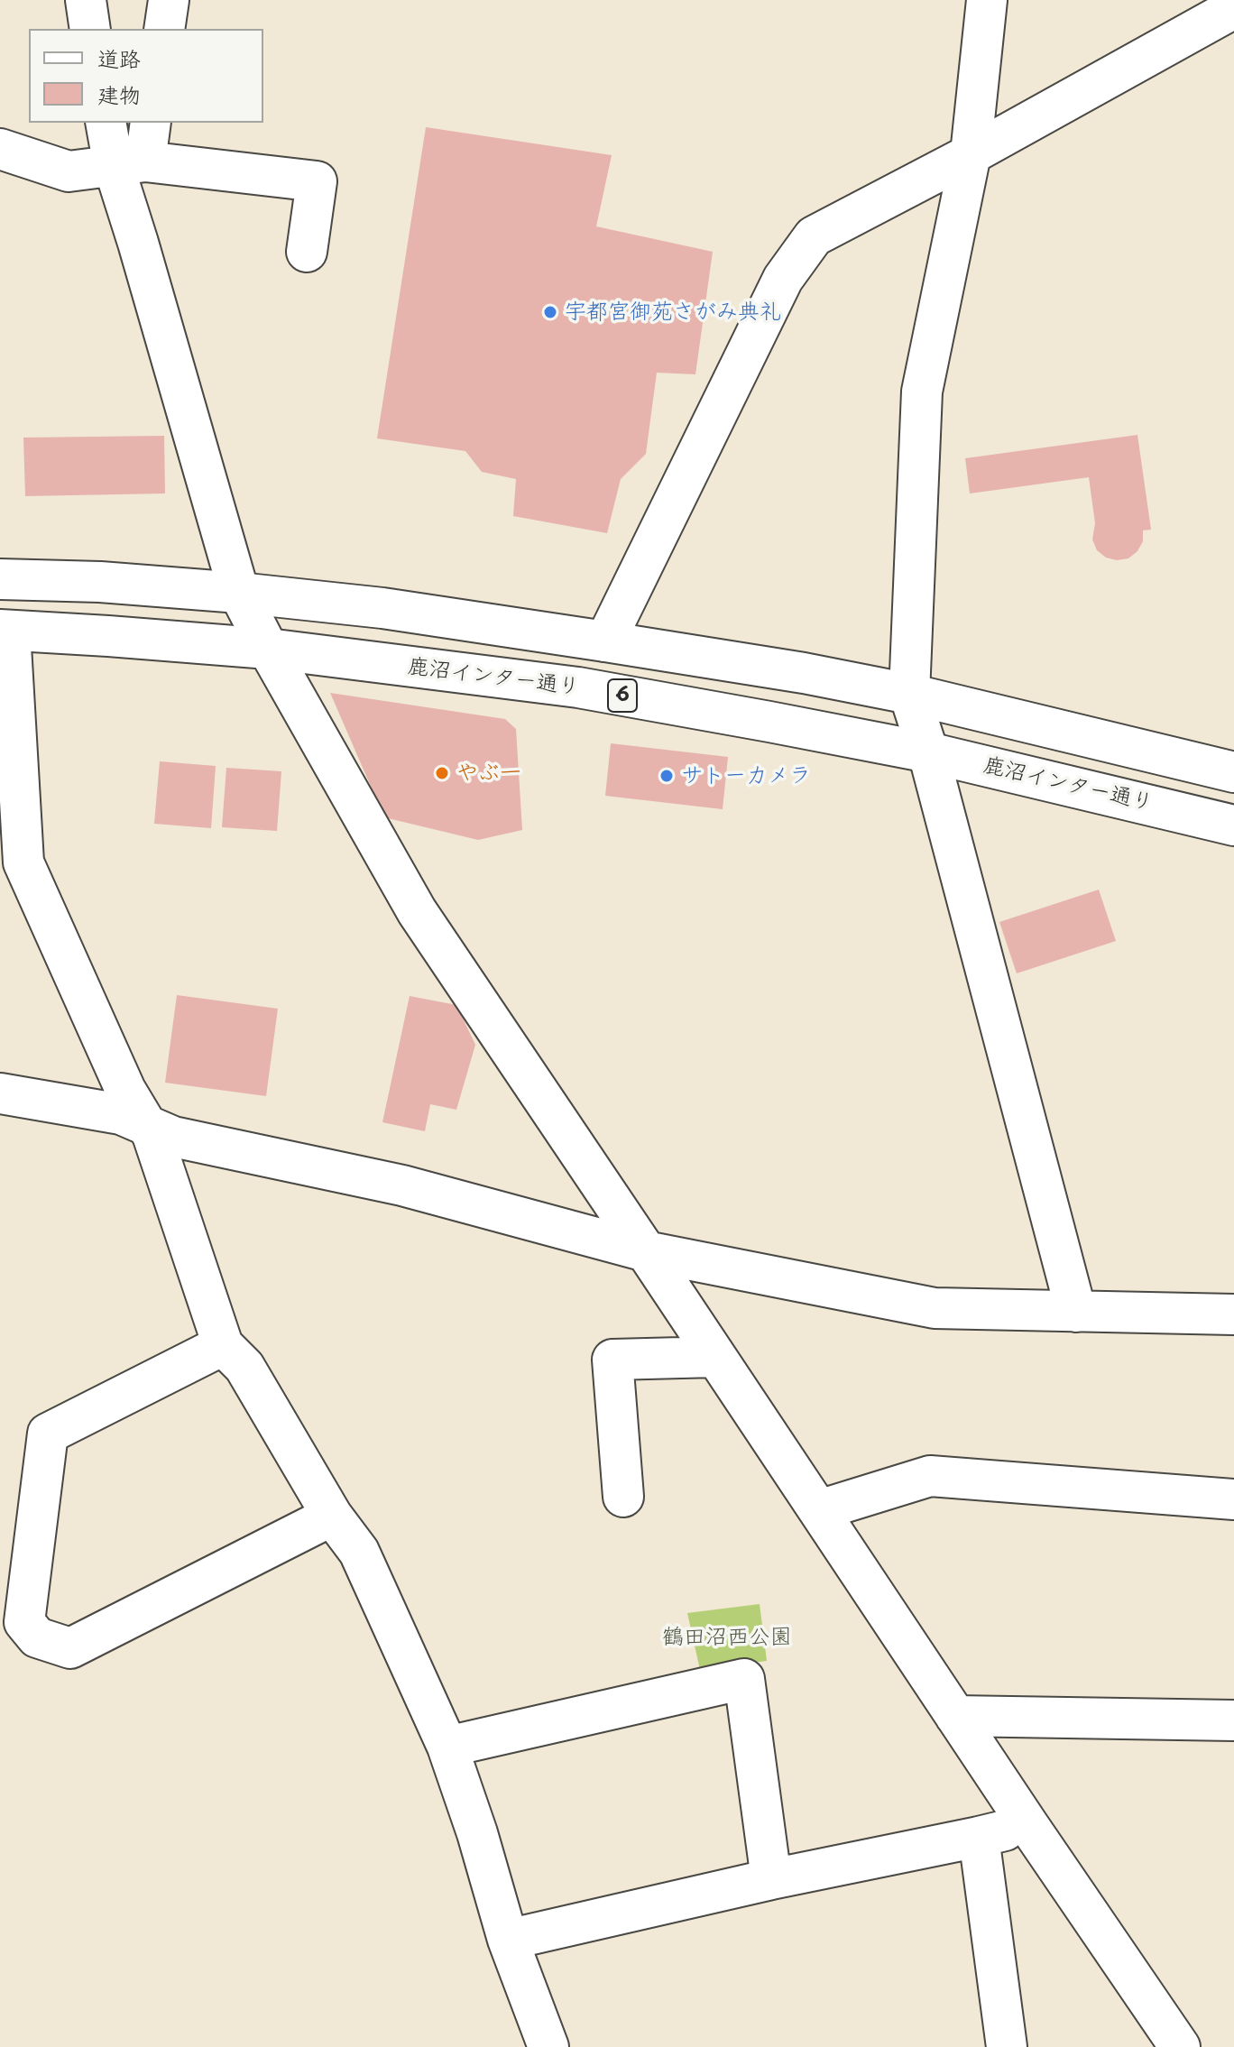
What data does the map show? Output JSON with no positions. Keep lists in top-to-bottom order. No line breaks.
{"streets":{"street":["鹿沼インター通り","6"]},"parks":["鶴田沼西公園"],"places":["宇都宮御苑さがみ典礼","やぶ一","サトーカメラ"],"legend":["道路","建物"]}
